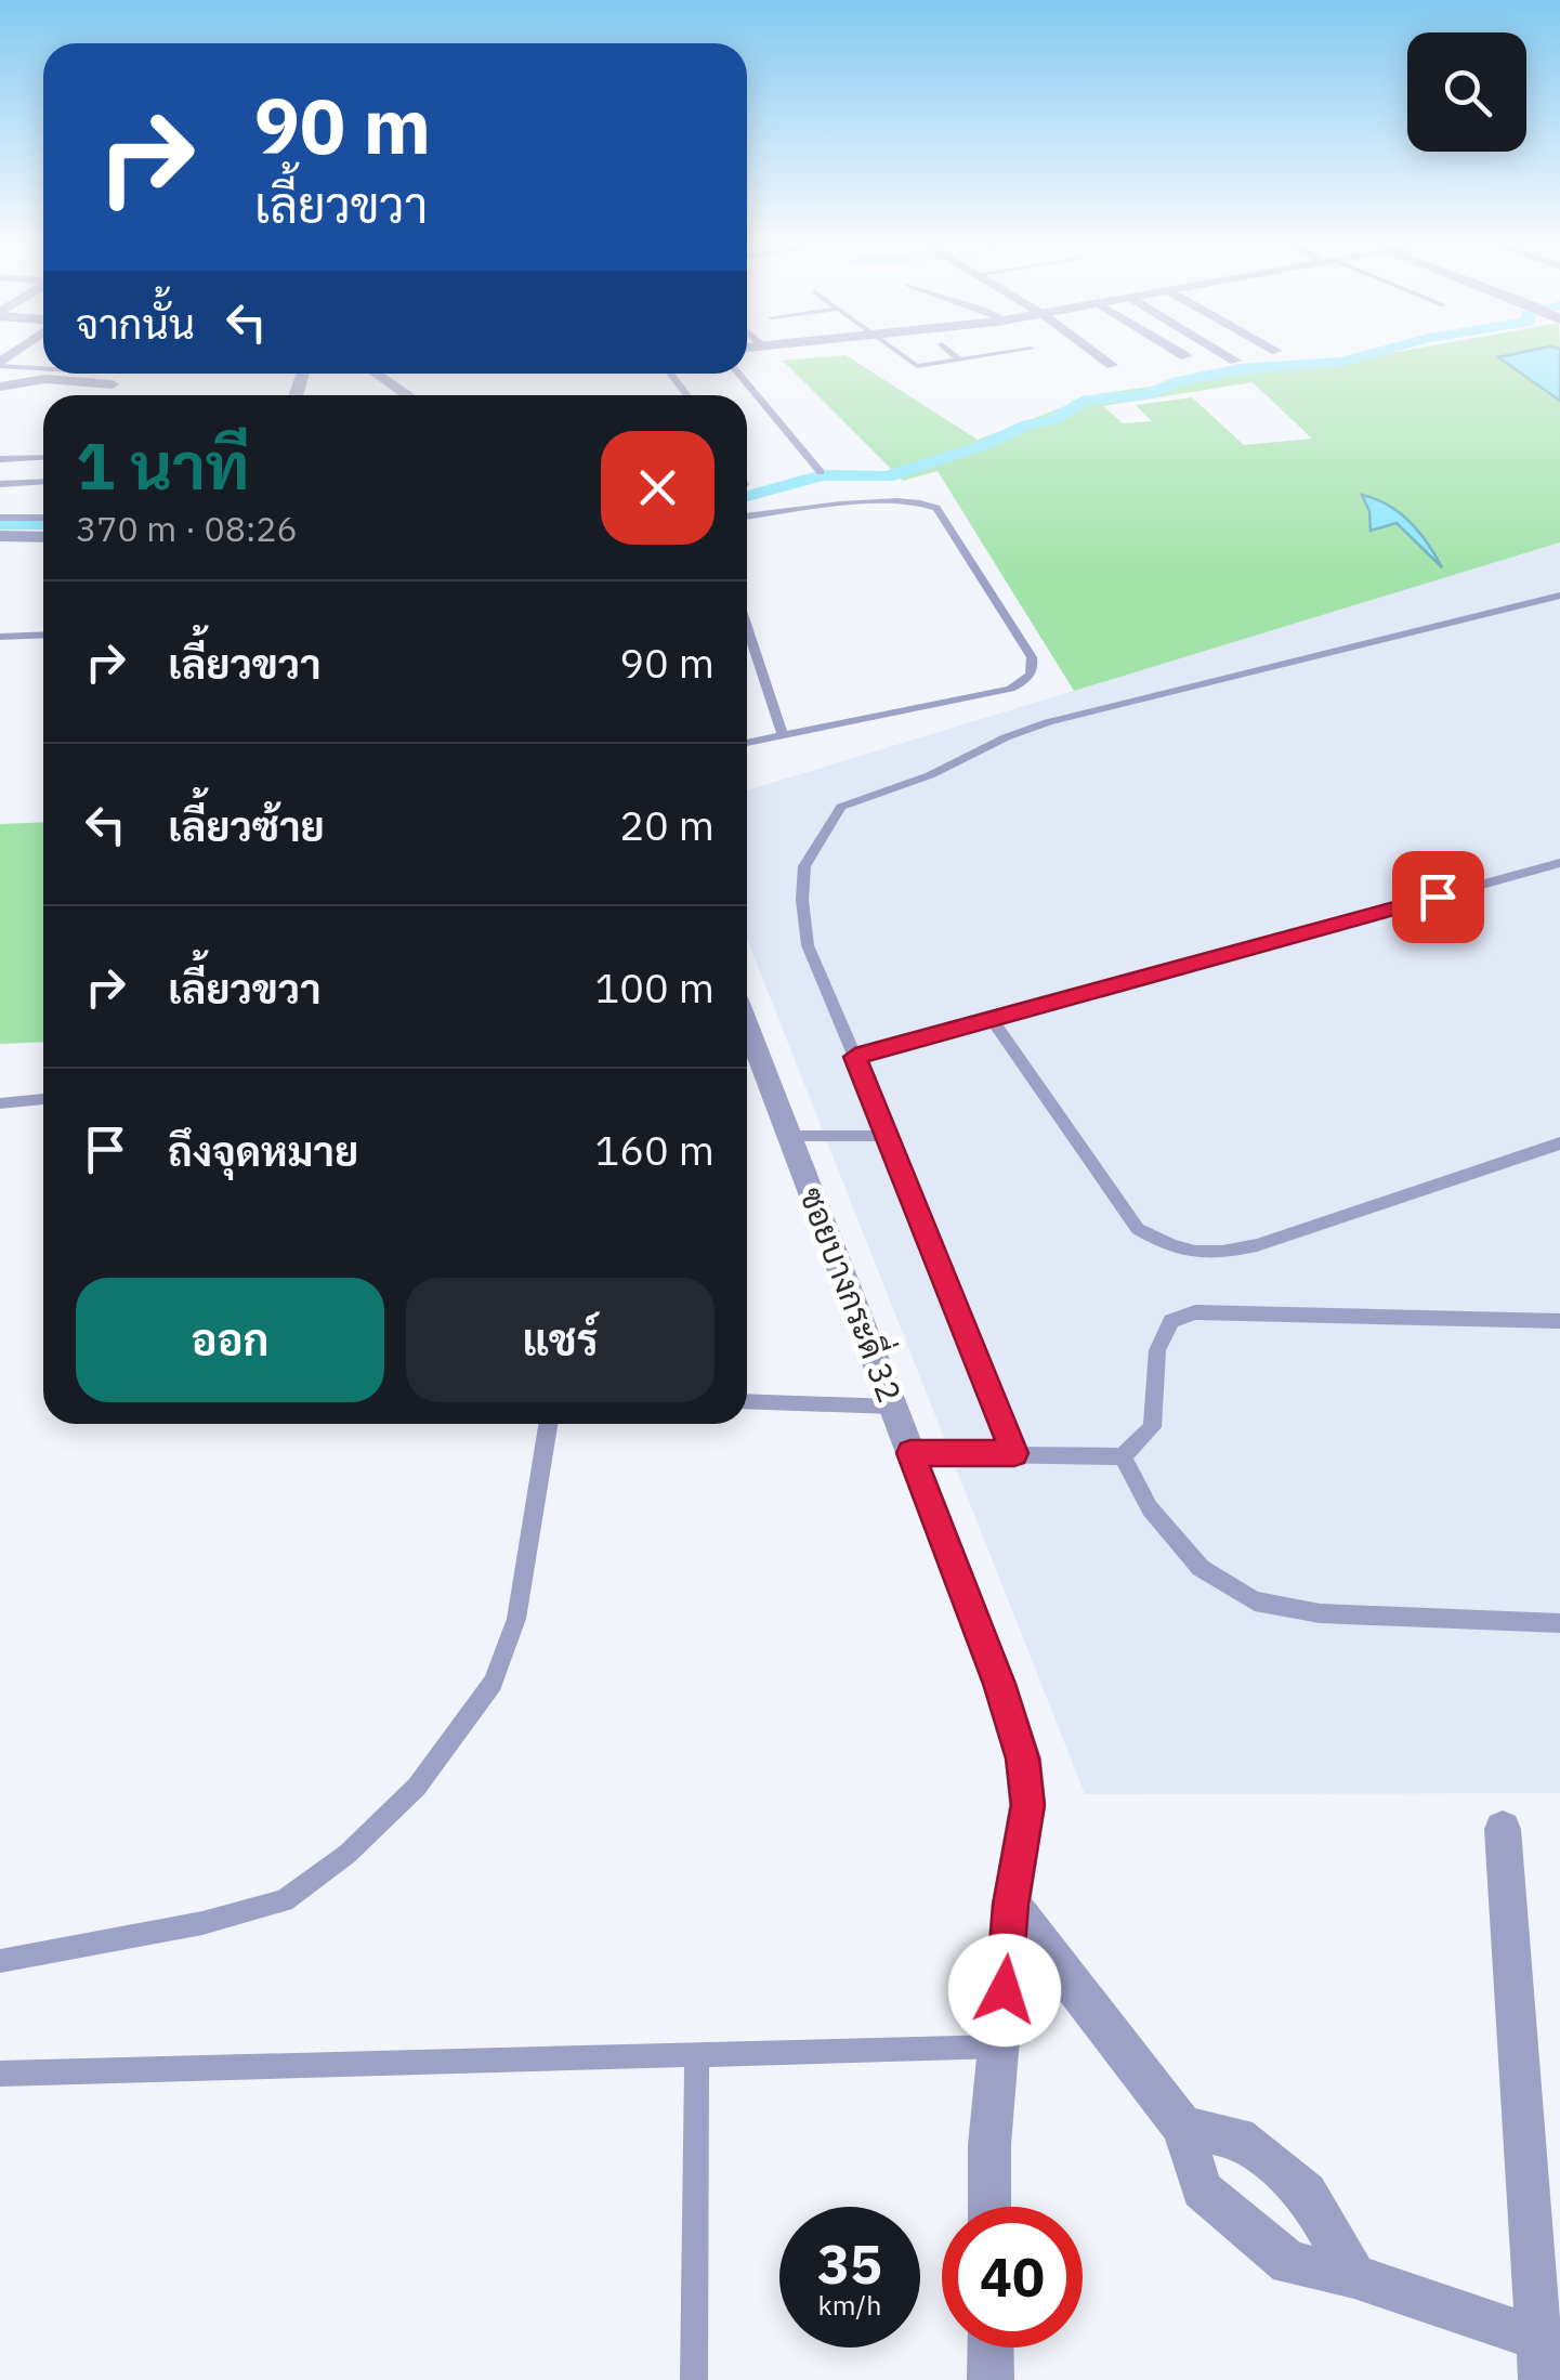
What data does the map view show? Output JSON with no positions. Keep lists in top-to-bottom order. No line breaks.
{"streets":{"street":["ซอยบางกระดี่ 32"]},"page":{"turn":["90 m","เลี้ยวขวา"],"then":"จากนั้น","heading":["1 นาที","370 m · 08:26"],"list":[{"name":"เลี้ยวขวา","value":"90 m"},{"name":"เลี้ยวซ้าย","value":"20 m"},{"name":"เลี้ยวขวา","value":"100 m"},{"name":"ถึงจุดหมาย","value":"160 m"}],"buttons":["ออก","แชร์"],"speed":"35 km/h","limit":"40"}}
